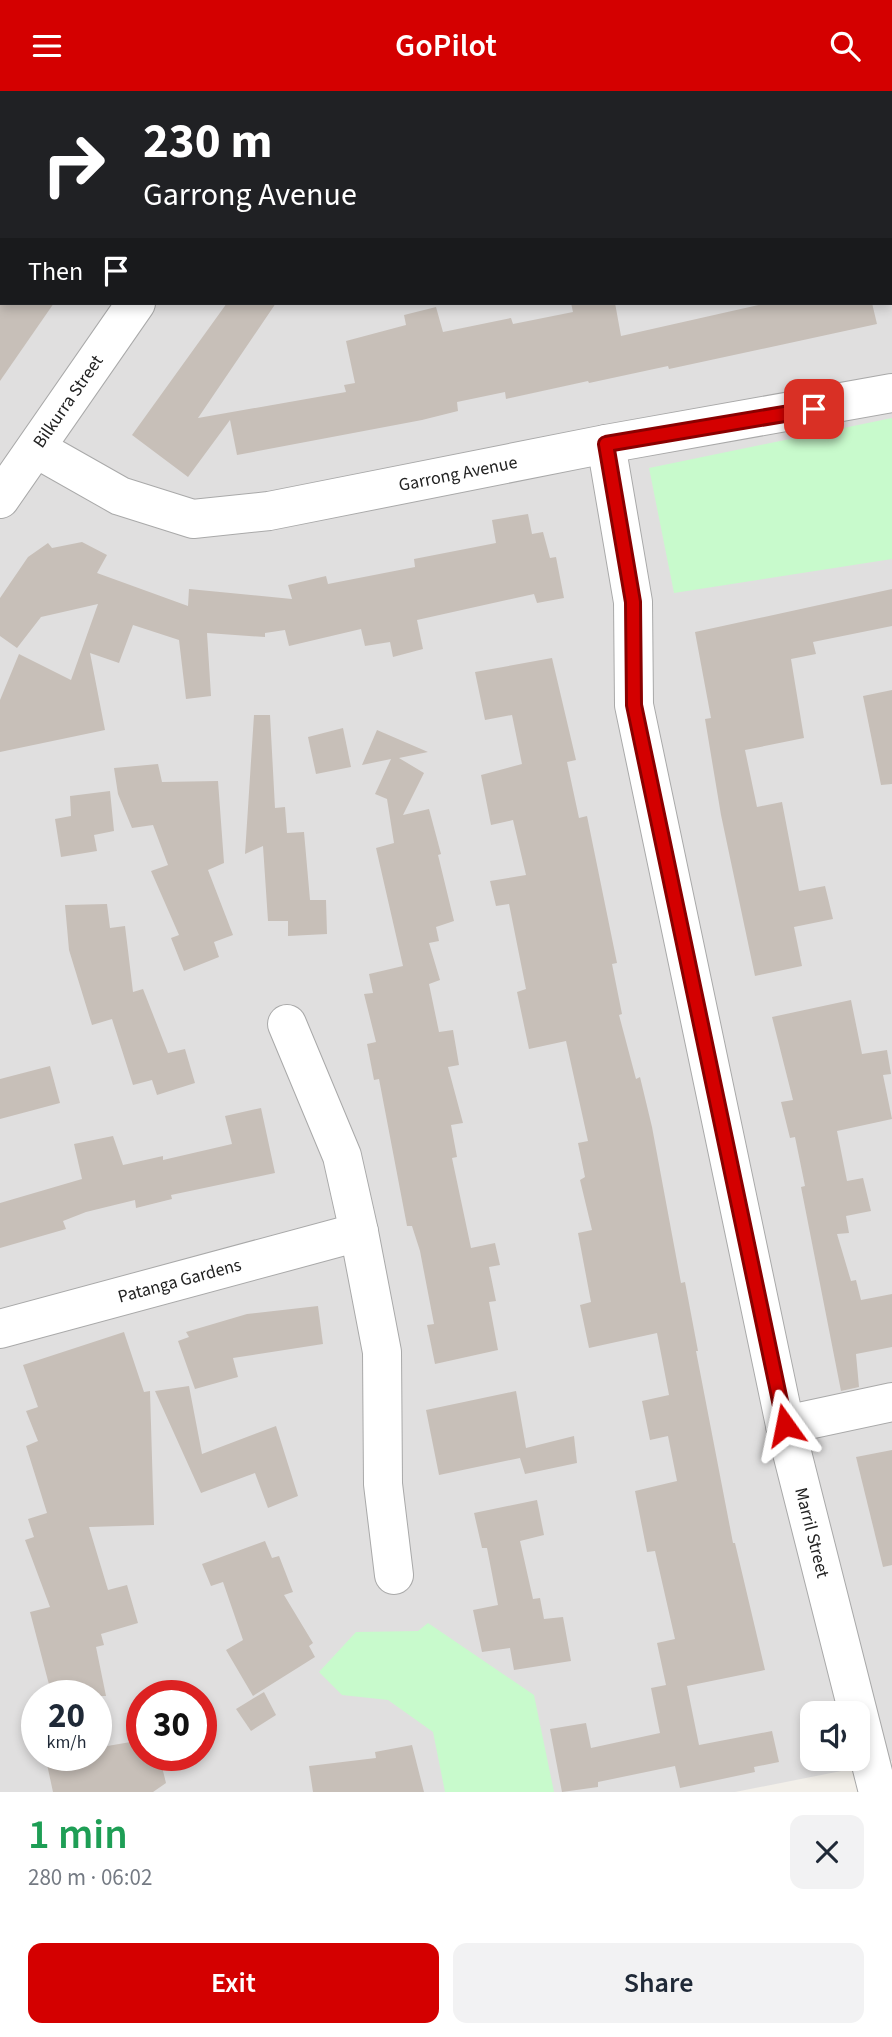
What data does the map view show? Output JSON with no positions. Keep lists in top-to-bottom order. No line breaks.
{"streets":{"street":["Bilkurra Street","Garrong Avenue","Patanga Gardens","Marril Street"]},"crossings":[["Bilkurra Street","Garrong Avenue"],["Garrong Avenue","Marril Street"]],"page":{"header":"GoPilot","turn":["230 m","Garrong Avenue"],"then":"Then","speed":"20 km/h","limit":"30","heading":["1 min","280 m · 06:02"],"buttons":["Exit","Share"]}}
